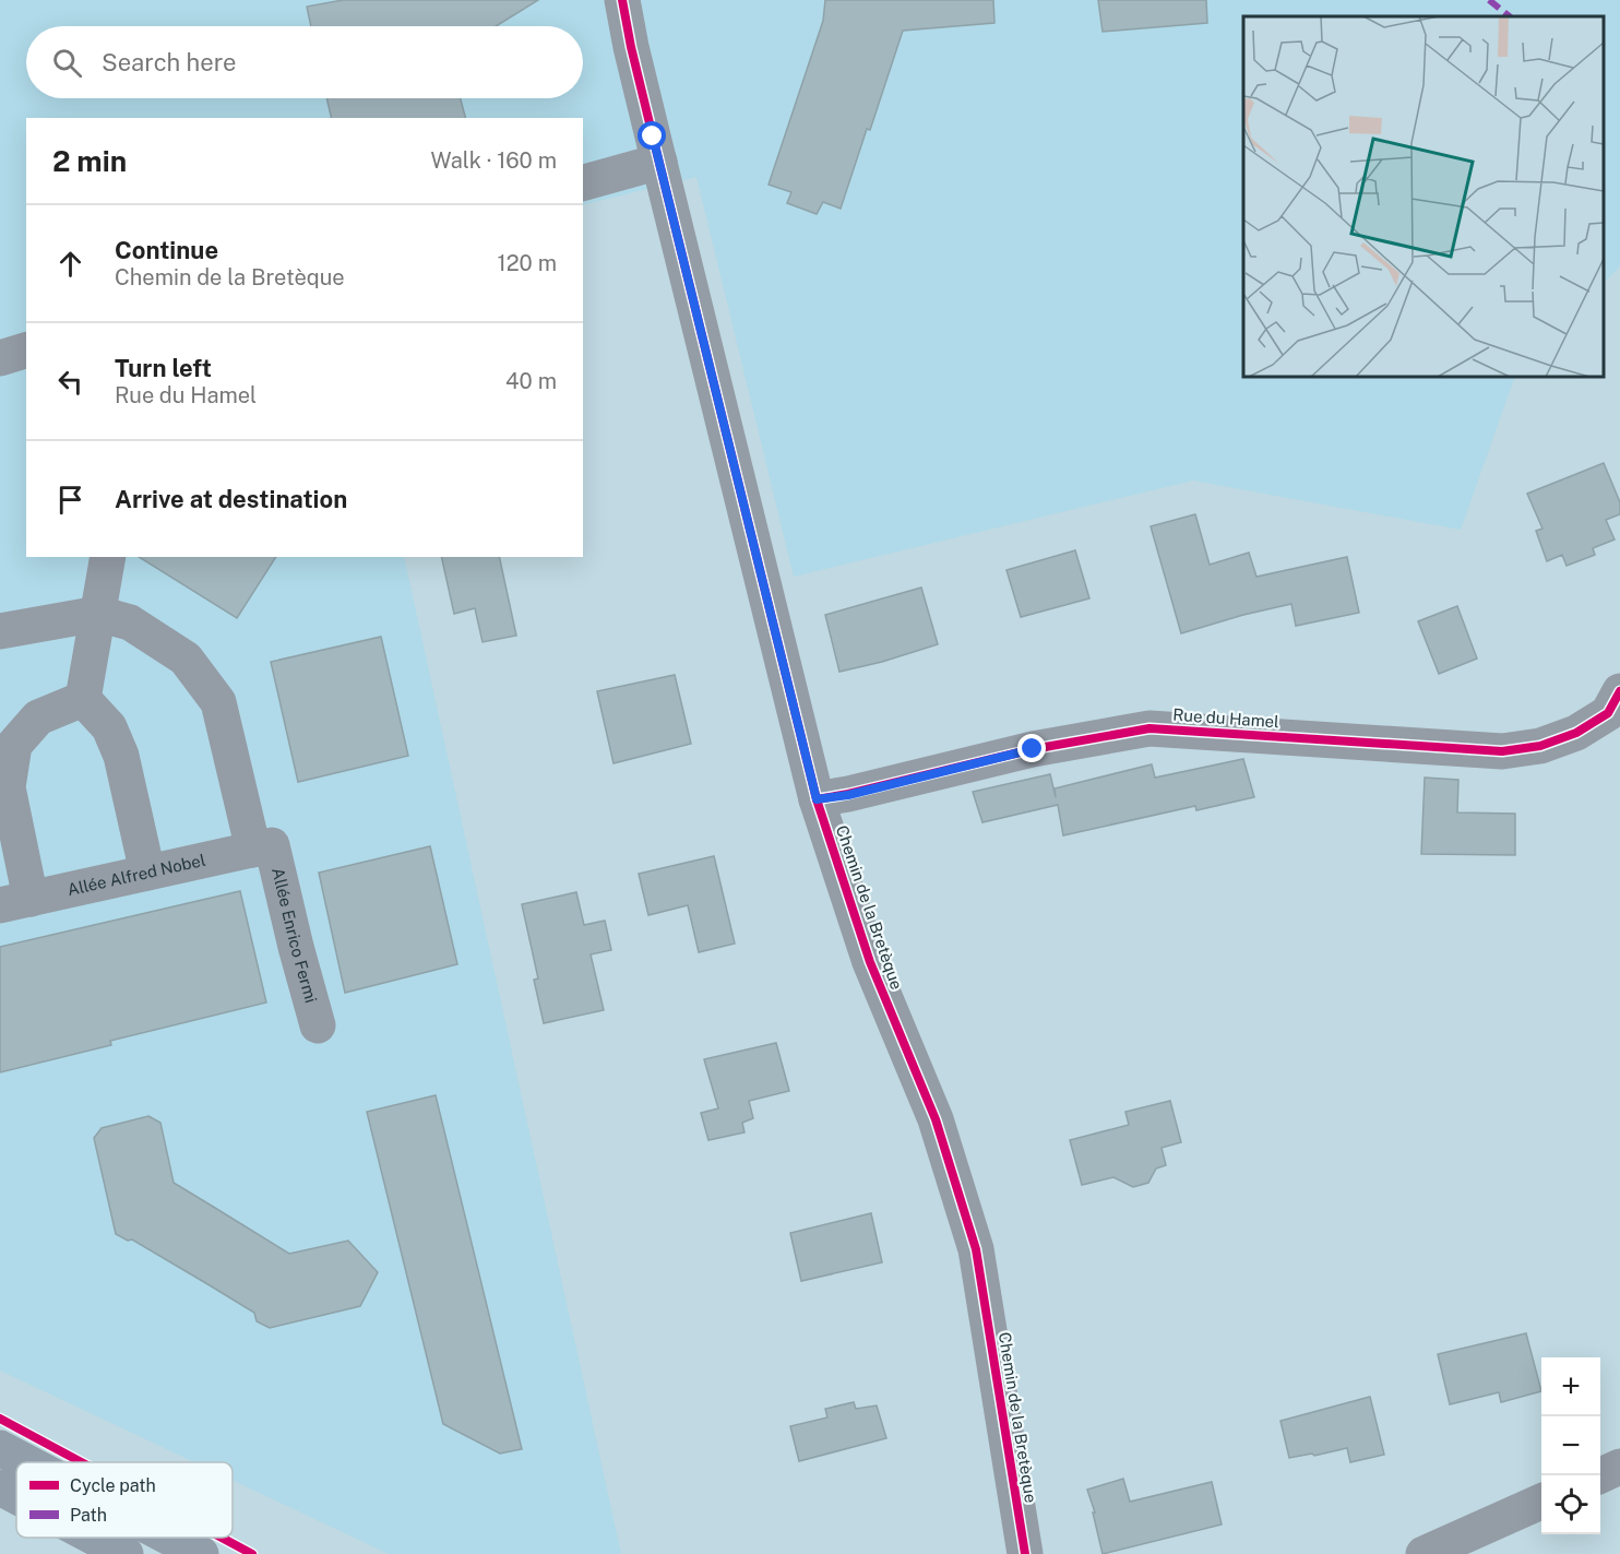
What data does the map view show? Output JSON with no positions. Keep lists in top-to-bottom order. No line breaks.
{"streets":{"street":["Rue du Hamel","Allée Alfred Nobel","Chemin de la Bretèque","Allée Enrico Fermi"]},"crossings":[["Rue du Hamel","Chemin de la Bretèque"],["Allée Alfred Nobel","Allée Enrico Fermi"]],"legend":["Cycle path","Path"],"page":{"search":"Search here","heading":["2 min","Walk · 160 m"],"list":[["Continue","Chemin de la Bretèque","120 m"],["Turn left","Rue du Hamel","40 m"],"Arrive at destination"],"map_buttons":["+","−"]}}
